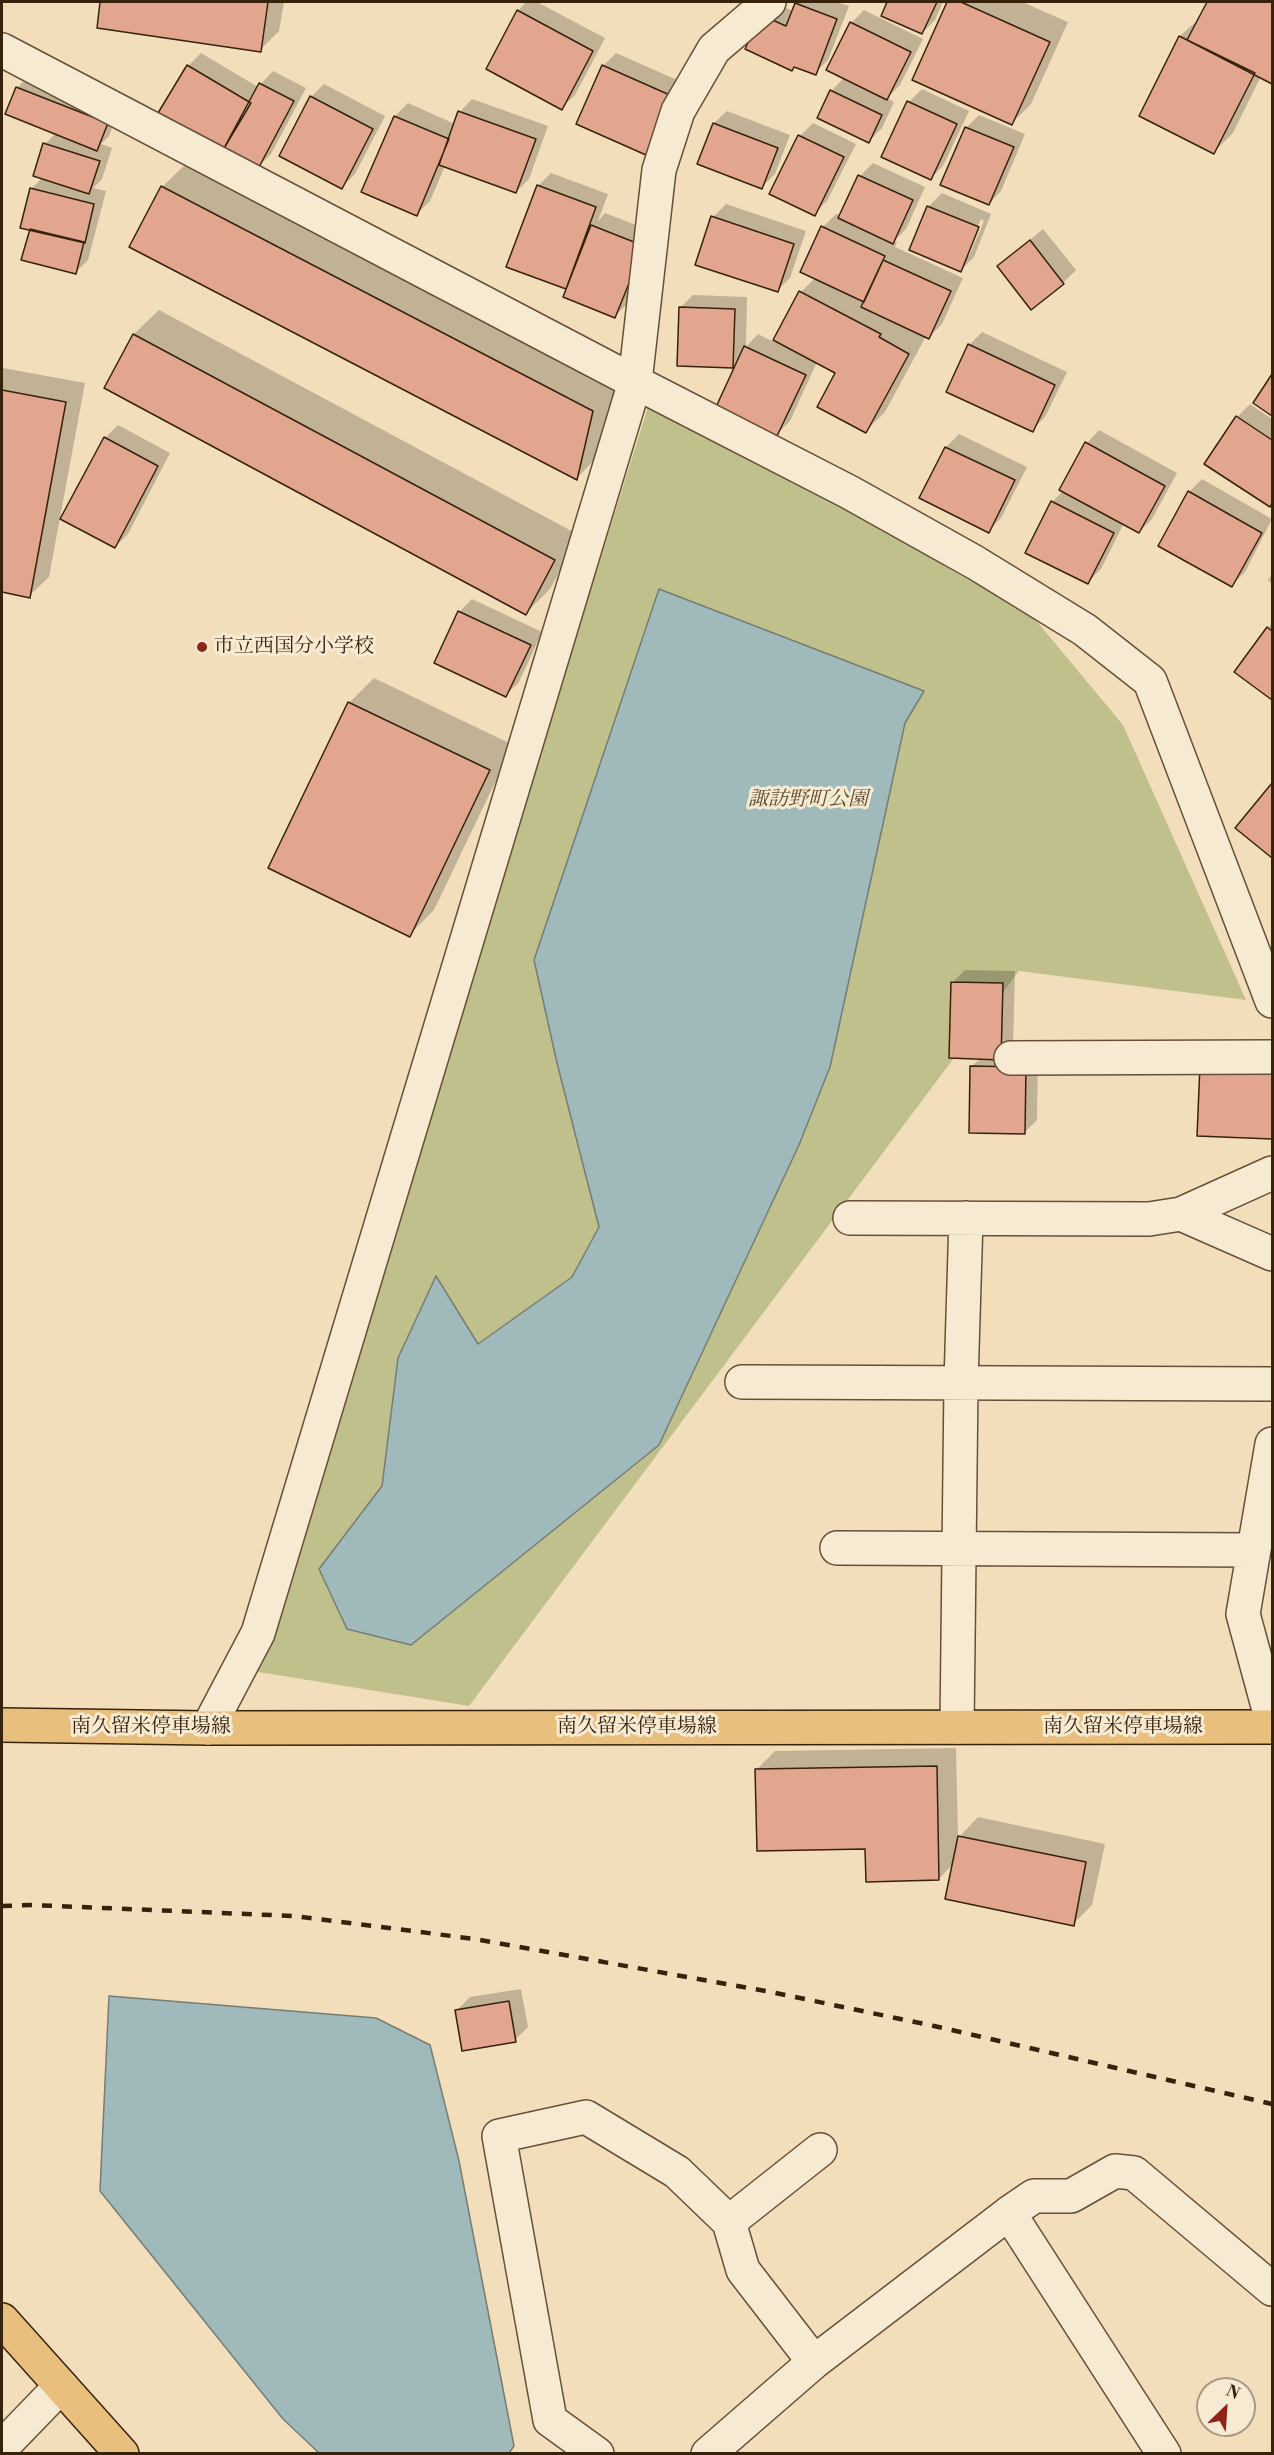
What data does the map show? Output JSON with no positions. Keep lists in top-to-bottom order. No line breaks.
{"streets":{"main road":["南久留米停車場線"]},"parks":["諏訪野町公園"],"places":["市立西国分小学校"],"north":"top right"}
